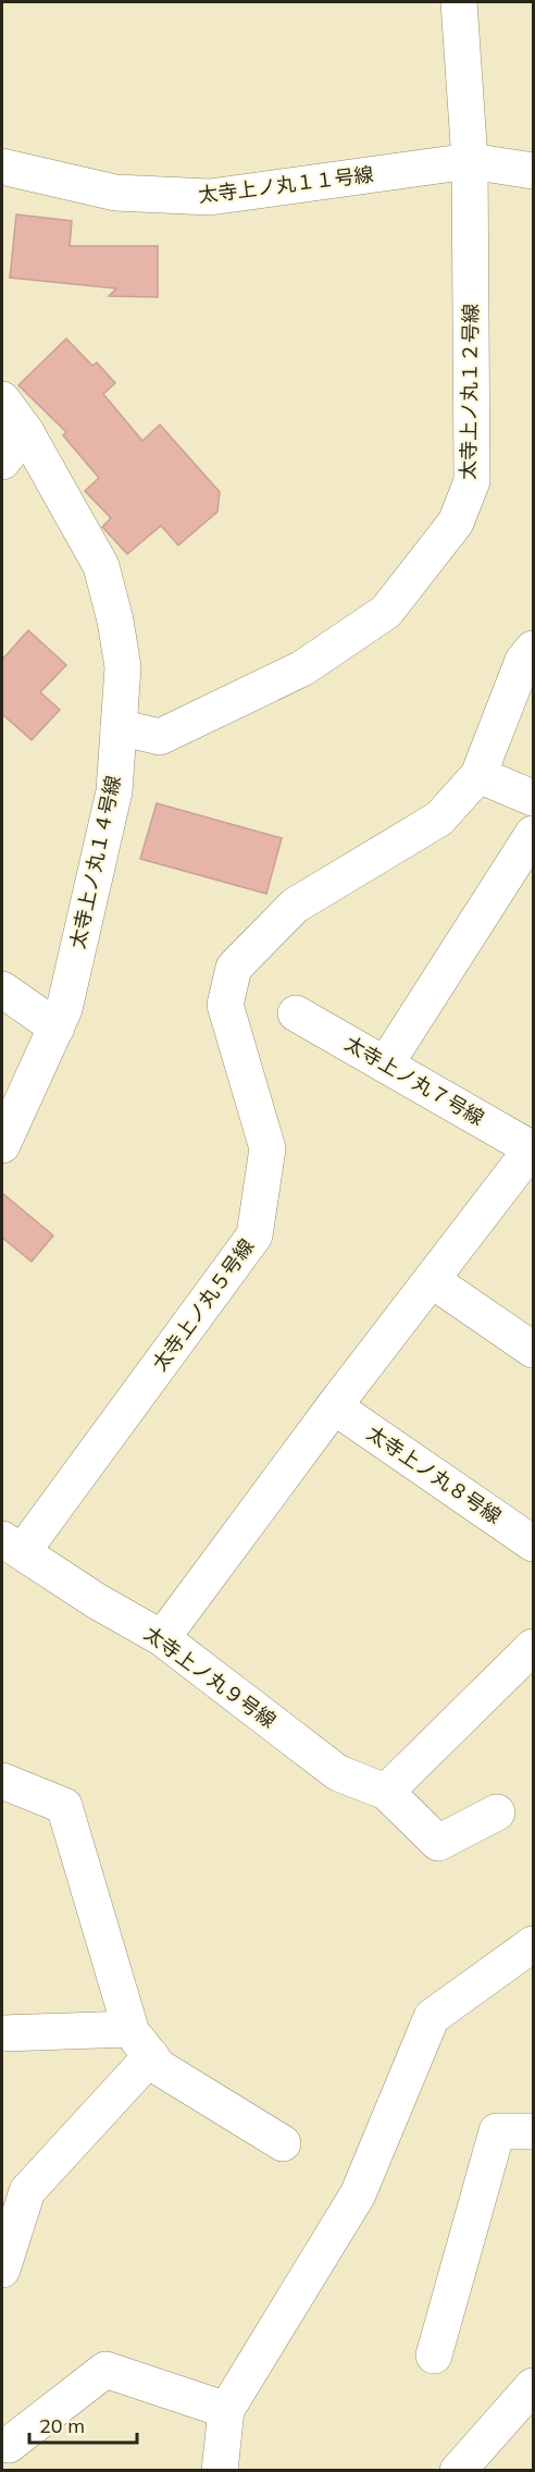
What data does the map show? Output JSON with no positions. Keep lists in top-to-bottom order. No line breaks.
{"streets":{"street":["太寺上ノ丸１１号線","太寺上ノ丸１２号線","太寺上ノ丸１４号線","太寺上ノ丸７号線","太寺上ノ丸５号線","太寺上ノ丸８号線","太寺上ノ丸９号線"]},"crossings":[["太寺上ノ丸１１号線","太寺上ノ丸１２号線"],["太寺上ノ丸１２号線","太寺上ノ丸１４号線"],["太寺上ノ丸５号線","太寺上ノ丸９号線"]],"scale_bar":"20 m"}
